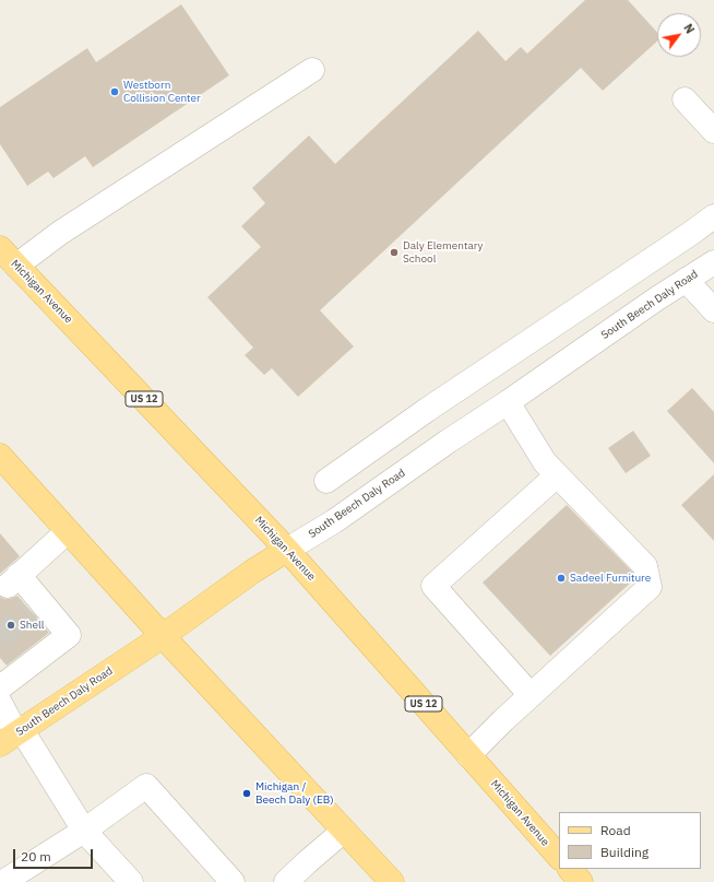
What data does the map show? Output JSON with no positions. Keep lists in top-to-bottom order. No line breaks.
{"streets":{"main road":["Michigan Avenue","South Beech Daly Road","US 12"]},"crossings":[["Michigan Avenue","South Beech Daly Road"]],"places":["Westborn Collision Center","Daly Elementary School","Sadeel Furniture","Shell","Michigan / Beech Daly (EB)"],"legend":["Road","Building"],"scale_bar":"20 m","north":"top right"}
